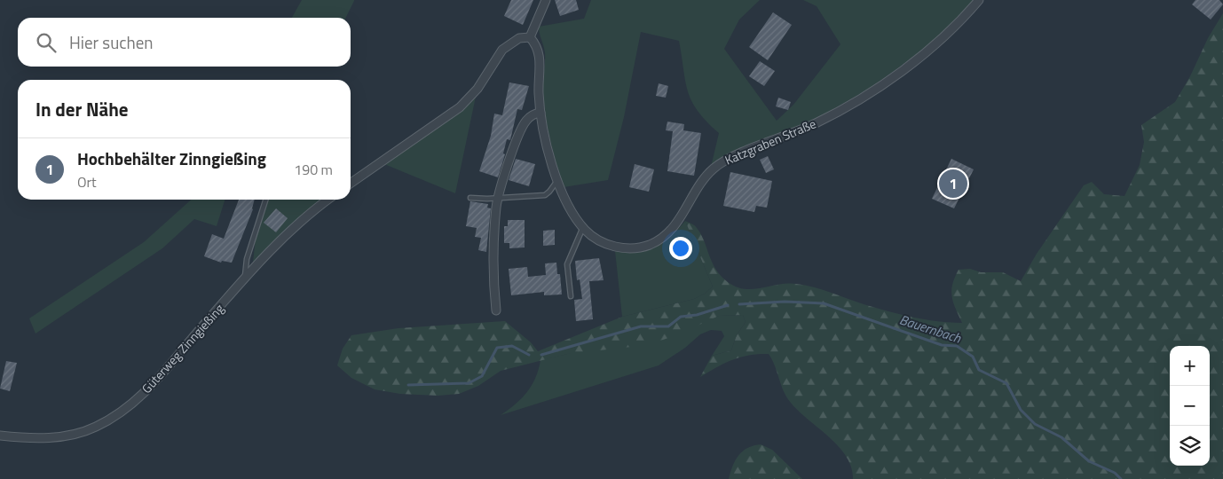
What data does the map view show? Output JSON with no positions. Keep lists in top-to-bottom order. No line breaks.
{"streets":{"street":["Katzgraben Straße","Güterweg Zinngießing"]},"water":["Bauernbach"],"page":{"search":"Hier suchen","heading":"In der Nähe","list":[{"mark":"1","name":"Hochbehälter Zinngießing","note":"Ort","value":"190 m"}],"pins":"1","map_buttons":["+","−"]}}
